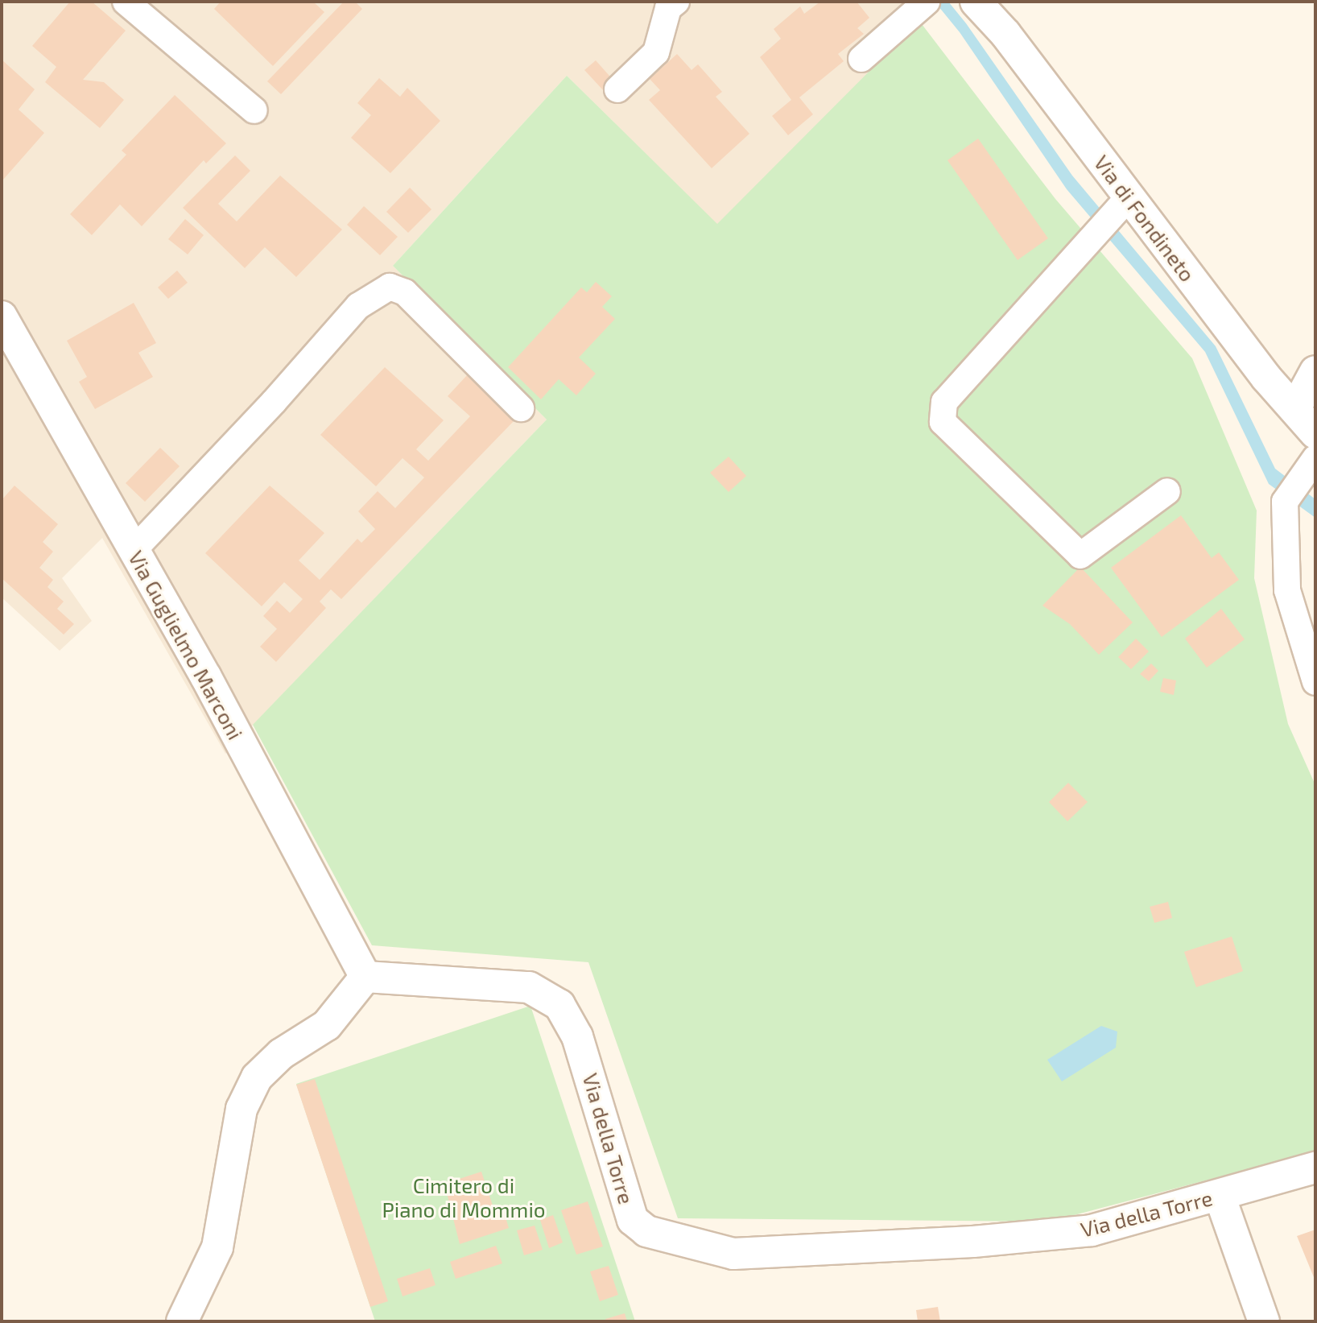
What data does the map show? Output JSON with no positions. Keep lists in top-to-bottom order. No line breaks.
{"streets":{"street":["Via di Fondineto","Via Guglielmo Marconi","Via della Torre"]},"crossings":[["Via Guglielmo Marconi","Via della Torre"]],"parks":["Cimitero di Piano di Mommio"]}
